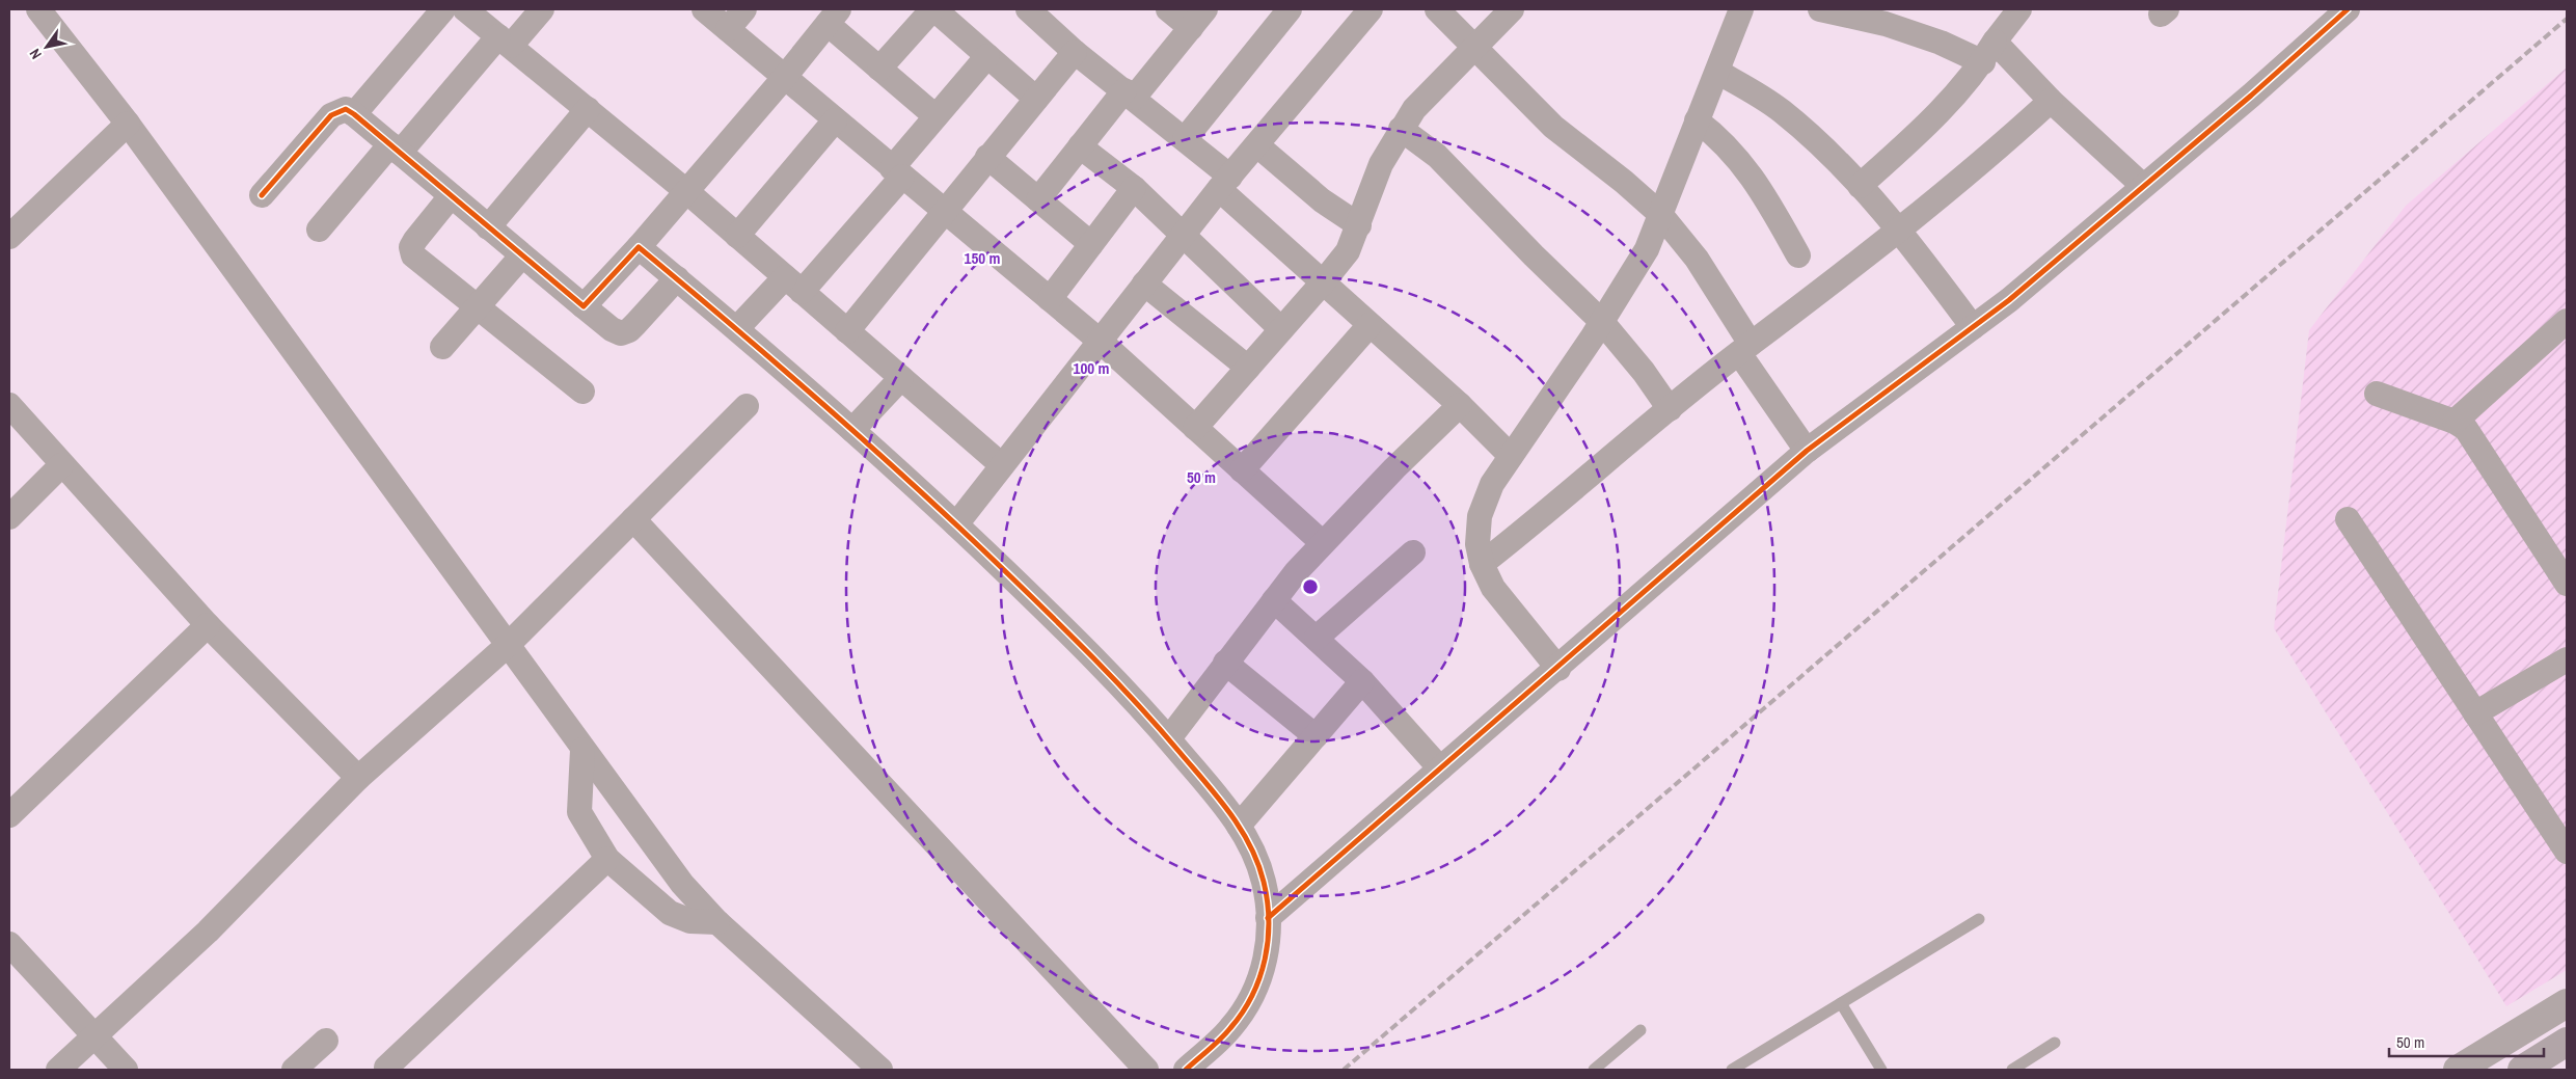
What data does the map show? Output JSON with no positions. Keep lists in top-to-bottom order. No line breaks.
{"scale_bar":"50 m","north":"bottom left","rings":["150 m","100 m","50 m"]}
